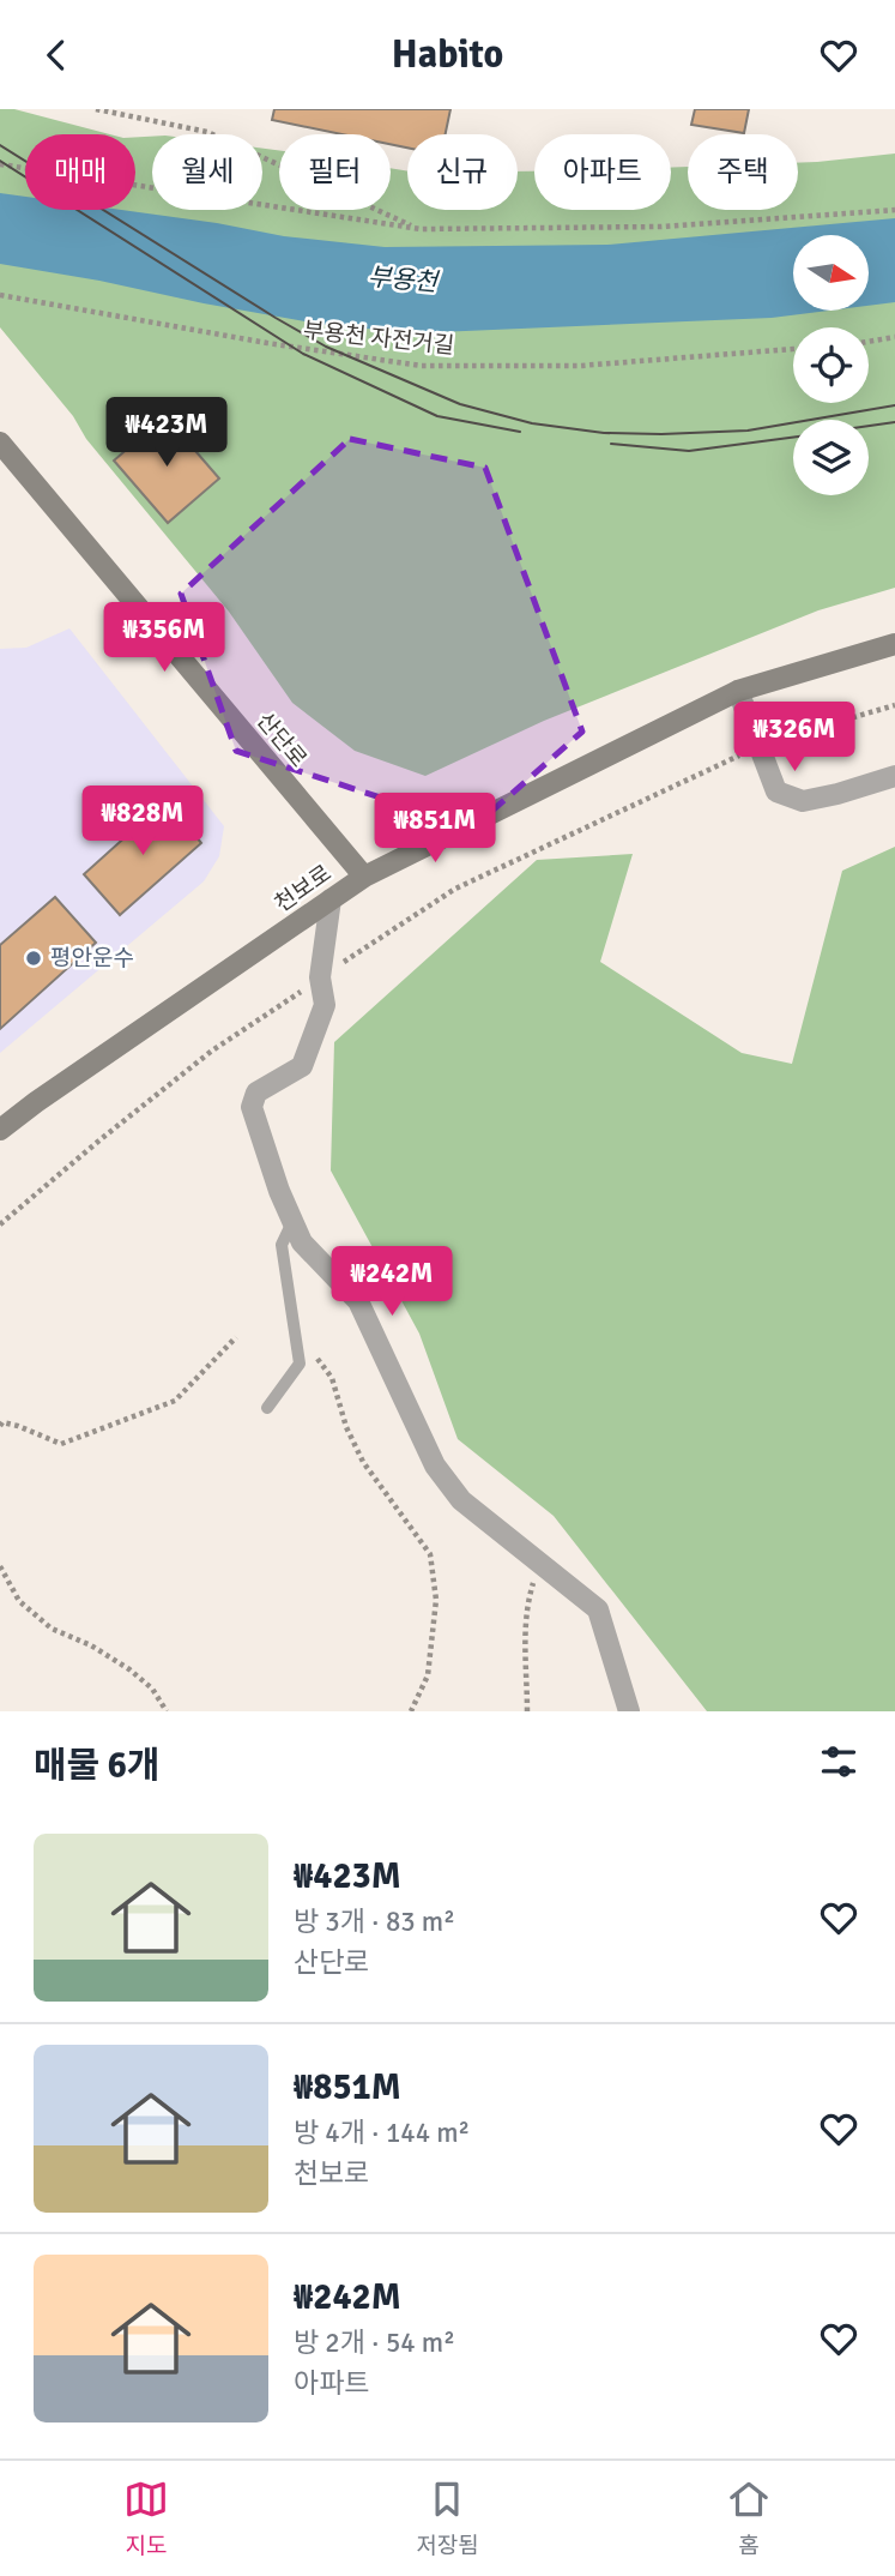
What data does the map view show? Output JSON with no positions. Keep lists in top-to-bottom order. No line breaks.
{"streets":{"main road":["산단로","천보로"],"path":["부용천 자전거길"]},"crossings":[["산단로","천보로"]],"water":["부용천"],"places":["평안운수"],"north":"right","page":{"header":"Habito","chip":["매매","월세","필터","신규","아파트","주택"],"price":["₩423M","₩356M","₩326M","₩828M","₩851M","₩242M"],"heading":"매물 6개","list":[{"name":"₩423M","note":"방 3개 · 83 m² · 산단로"},{"name":"₩851M","note":"방 4개 · 144 m² · 천보로"},{"name":"₩242M","note":"방 2개 · 54 m² · 아파트"}],"tabs":["지도","저장됨","홈"]}}
